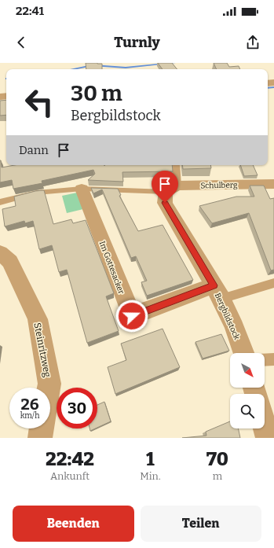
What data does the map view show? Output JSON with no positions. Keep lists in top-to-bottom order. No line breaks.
{"streets":{"street":["Schulberg","Im Gottesacker","Bergbildstock","Steinritzweg"]},"crossings":[["Schulberg","Bergbildstock"],["Im Gottesacker","Bergbildstock"]],"north":"bottom right","page":{"status":"22:41","header":"Turnly","turn":["30 m","Bergbildstock"],"then":"Dann","speed":"26 km/h","limit":"30","eta":["22:42","Ankunft","1","Min.","70","m"],"buttons":["Beenden","Teilen"]}}
